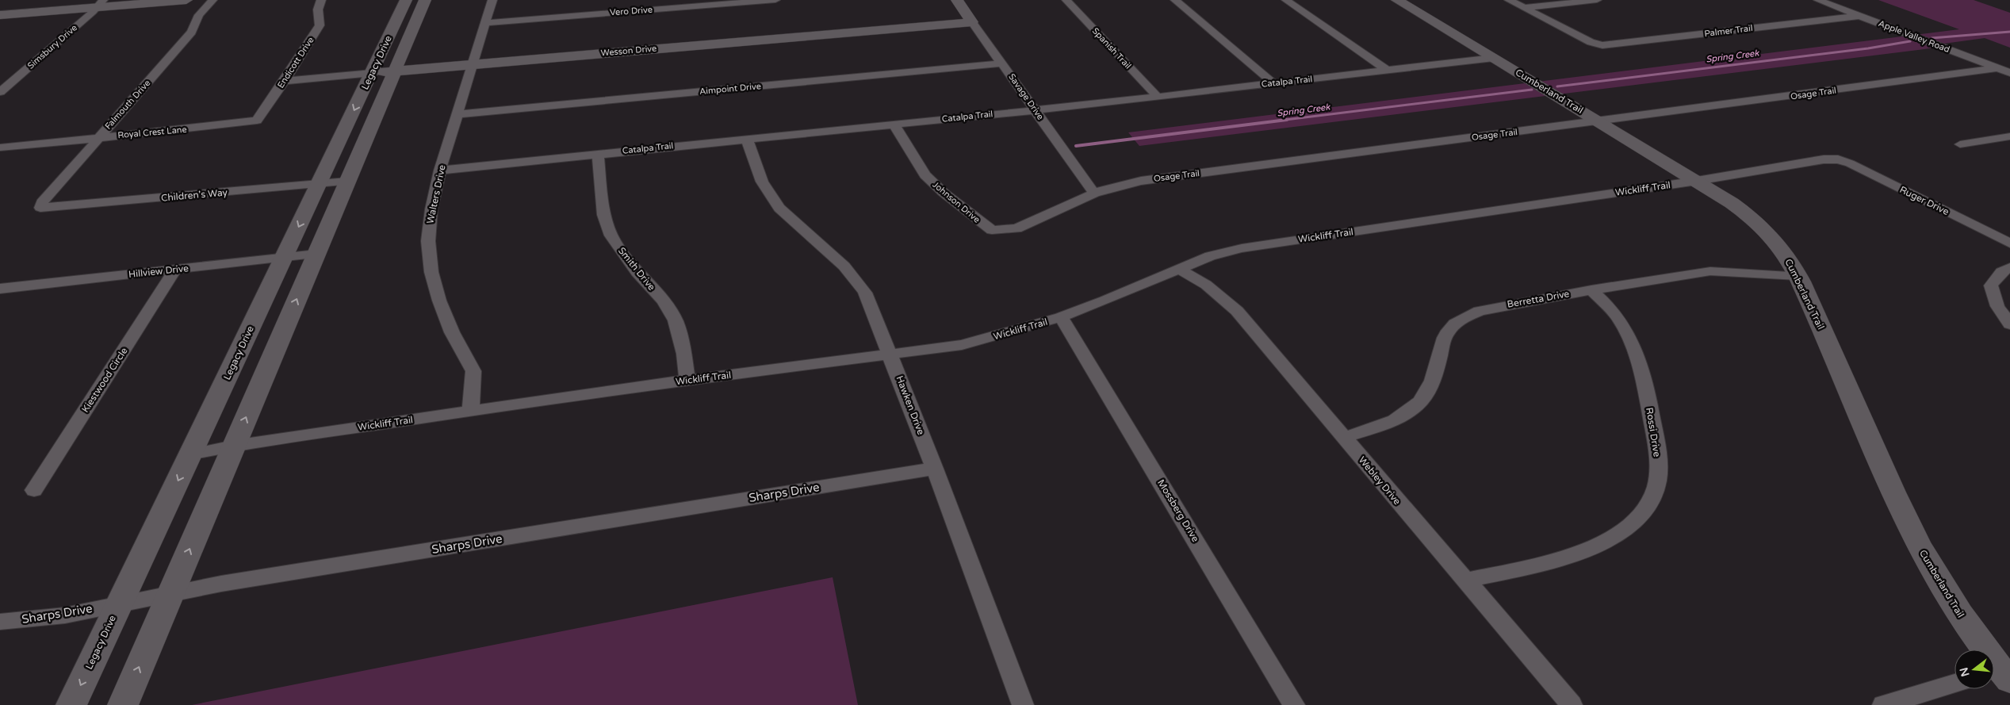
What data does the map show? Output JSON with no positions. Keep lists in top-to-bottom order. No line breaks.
{"streets":{"main road":["Wesson Drive","Legacy Drive","Cumberland Trail","Savage Drive"],"street":["Vero Drive","Palmer Trail","Apple Valley Road","Simsbury Drive","Spanish Trail","Endicott Drive","Catalpa Trail","Aimpoint Drive","Osage Trail","Falmouth Drive","Royal Crest Lane","Wickliff Trail","Walters Drive","Children's Way","Ruger Drive","Johnson Drive","Smith Drive","Hillview Drive","Berretta Drive","Kiestwood Circle","Hawken Drive","Rossi Drive","Webley Drive","Sharps Drive","Mossberg Drive"]},"crossings":[["Vero Drive","Walters Drive"],["Palmer Trail","Apple Valley Road"],["Apple Valley Road","Osage Trail"],["Spanish Trail","Catalpa Trail"],["Wesson Drive","Endicott Drive"],["Wesson Drive","Legacy Drive"],["Wesson Drive","Savage Drive"],["Wesson Drive","Walters Drive"],["Endicott Drive","Royal Crest Lane"],["Legacy Drive","Wickliff Trail"],["Legacy Drive","Children's Way"],["Legacy Drive","Hillview Drive"],["Legacy Drive","Sharps Drive"],["Catalpa Trail","Cumberland Trail"],["Catalpa Trail","Savage Drive"],["Catalpa Trail","Walters Drive"],["Catalpa Trail","Johnson Drive"],["Catalpa Trail","Smith Drive"],["Catalpa Trail","Hawken Drive"],["Aimpoint Drive","Savage Drive"],["Aimpoint Drive","Walters Drive"],["Cumberland Trail","Osage Trail"],["Cumberland Trail","Wickliff Trail"],["Cumberland Trail","Berretta Drive"],["Osage Trail","Savage Drive"],["Osage Trail","Johnson Drive"],["Falmouth Drive","Royal Crest Lane"],["Falmouth Drive","Children's Way"],["Wickliff Trail","Walters Drive"],["Wickliff Trail","Ruger Drive"],["Wickliff Trail","Smith Drive"],["Wickliff Trail","Hawken Drive"],["Wickliff Trail","Webley Drive"],["Wickliff Trail","Mossberg Drive"],["Hillview Drive","Kiestwood Circle"],["Berretta Drive","Rossi Drive"],["Berretta Drive","Webley Drive"],["Hawken Drive","Sharps Drive"],["Rossi Drive","Webley Drive"]],"water":["Spring Creek"],"north":"left"}
